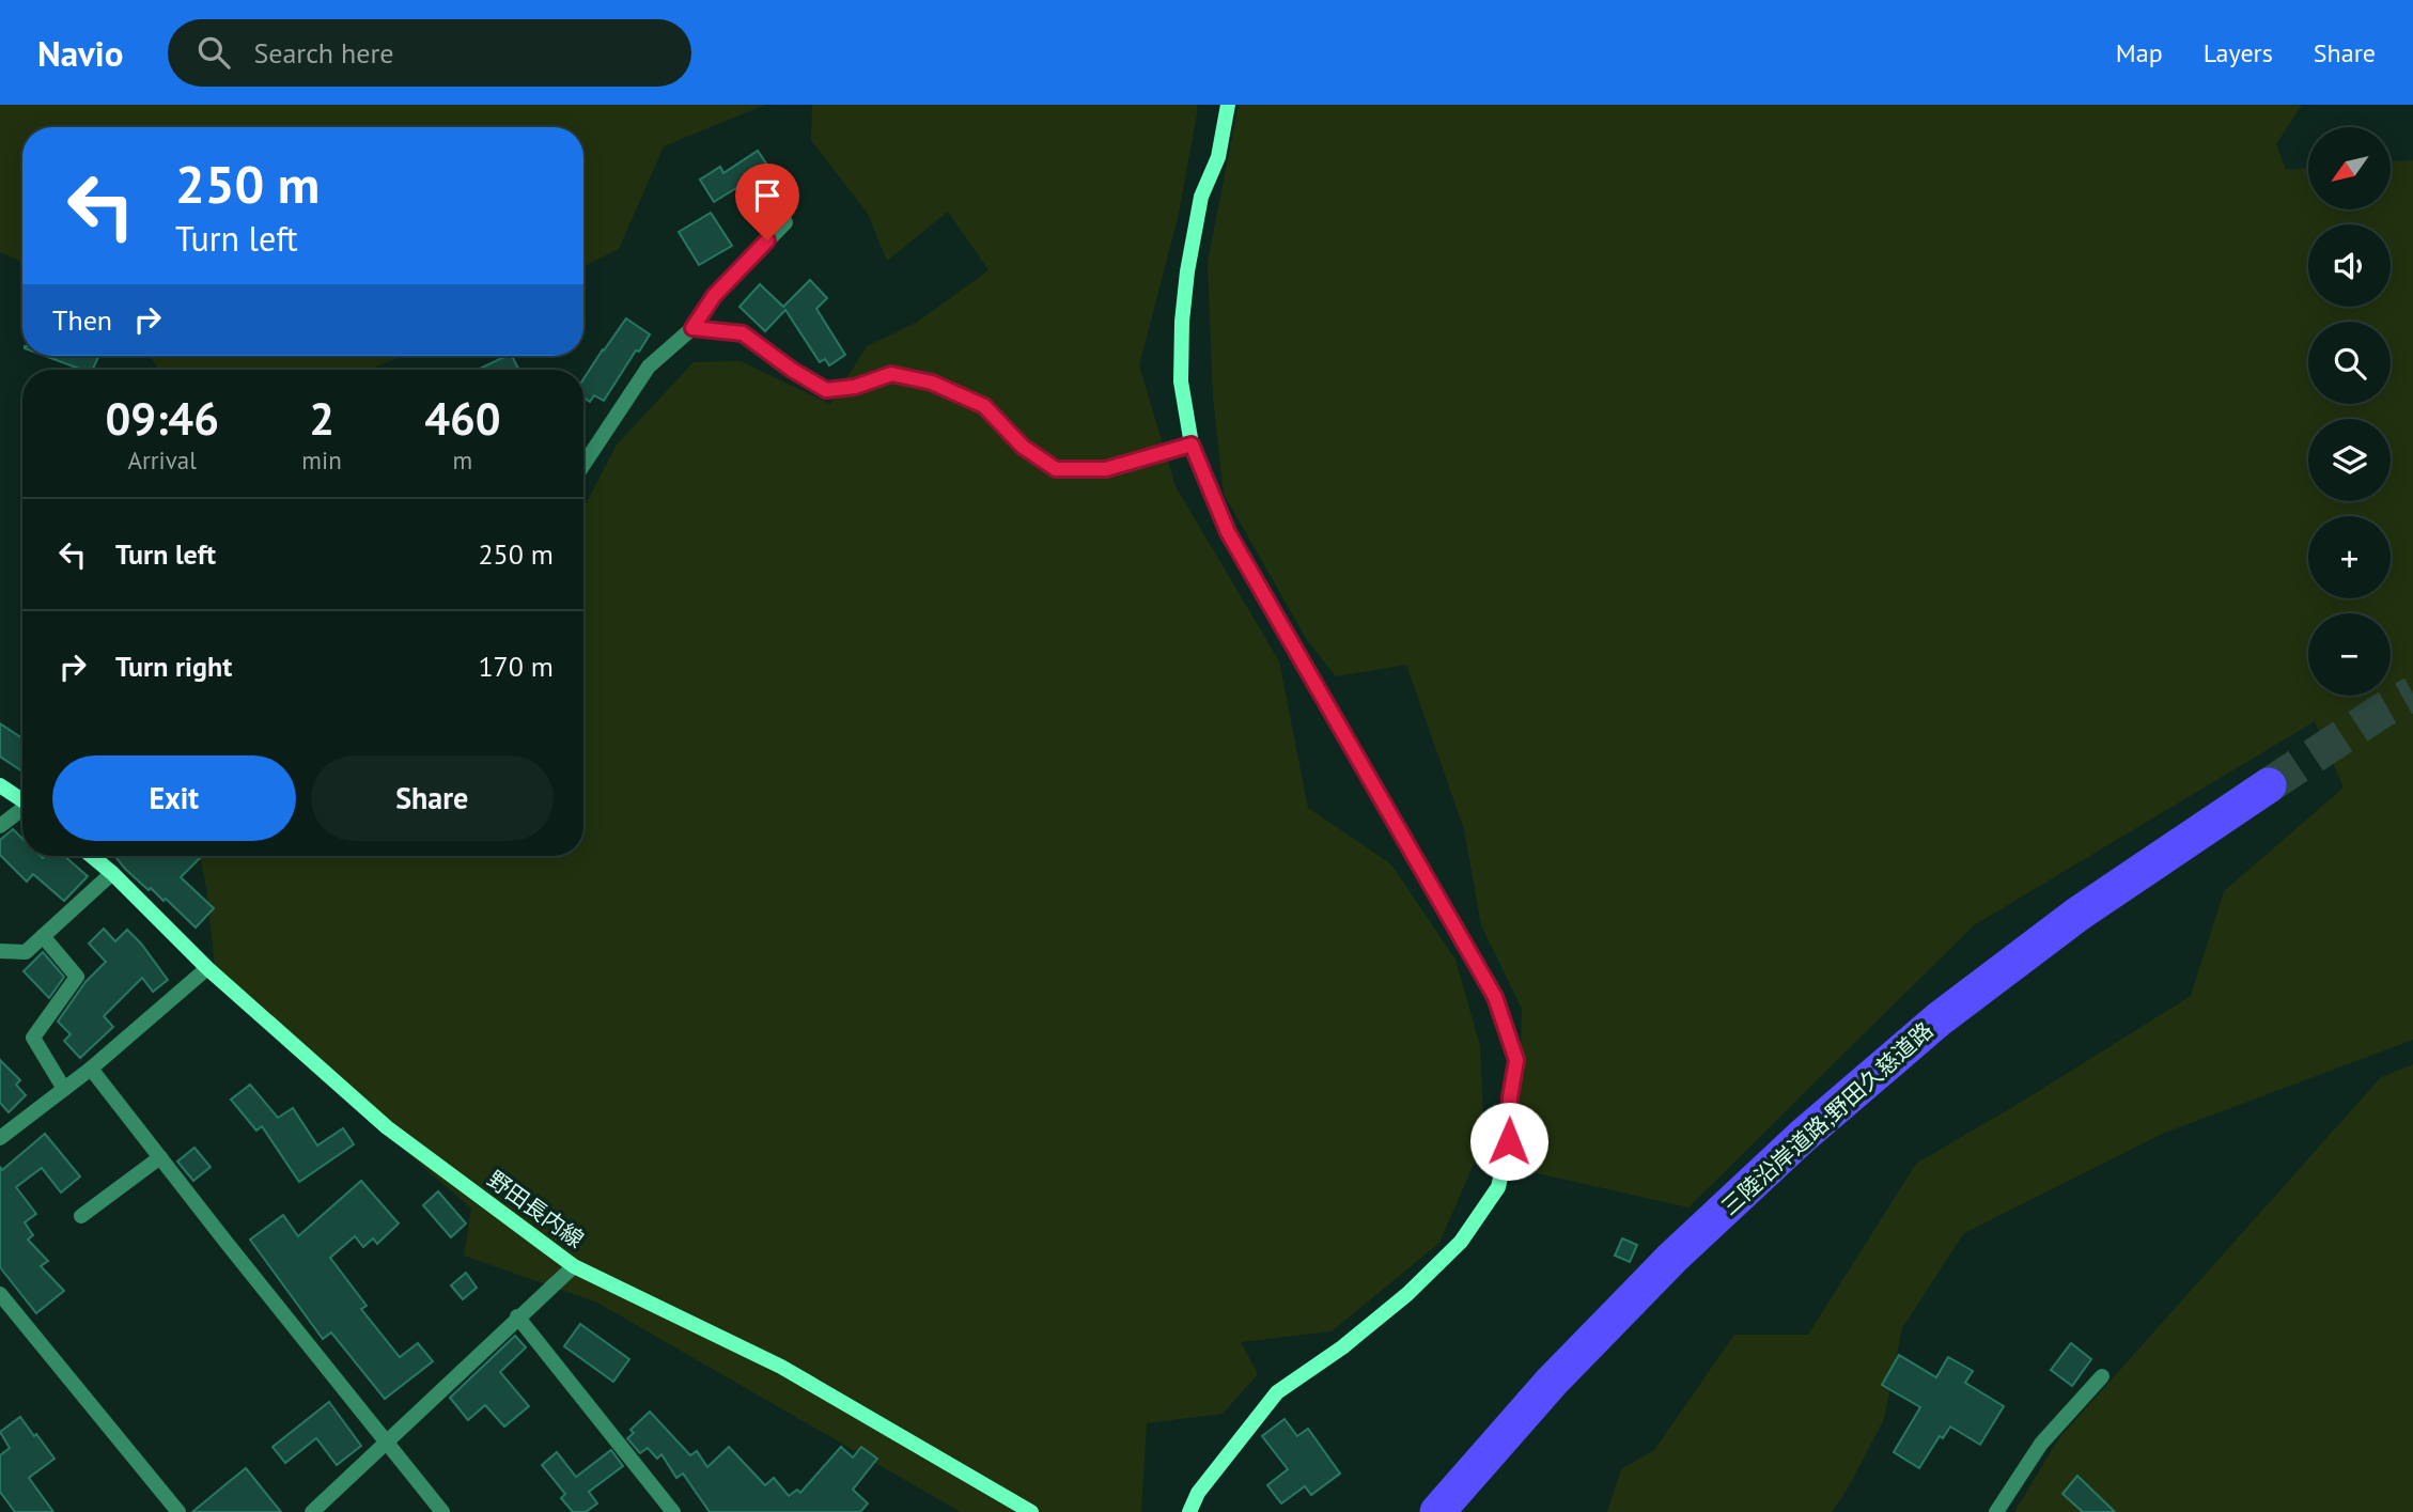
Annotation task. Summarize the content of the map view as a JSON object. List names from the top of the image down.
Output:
{
  "streets": {
    "highway": ["三陸沿岸道路;野田久慈道路"],
    "street": ["野田長内線"]
  },
  "north": "bottom left",
  "page": {
    "header": "Navio",
    "search": "Search here",
    "nav": ["Map", "Layers", "Share"],
    "map_buttons": ["+", "−"],
    "turn": ["250 m", "Turn left"],
    "then": "Then",
    "eta": [
      "09:46",
      "Arrival",
      "2",
      "min",
      "460",
      "m"
    ],
    "list": [
      {
        "name": "Turn left",
        "value": "250 m"
      },
      {
        "name": "Turn right",
        "value": "170 m"
      }
    ],
    "buttons": ["Exit", "Share"]
  }
}
